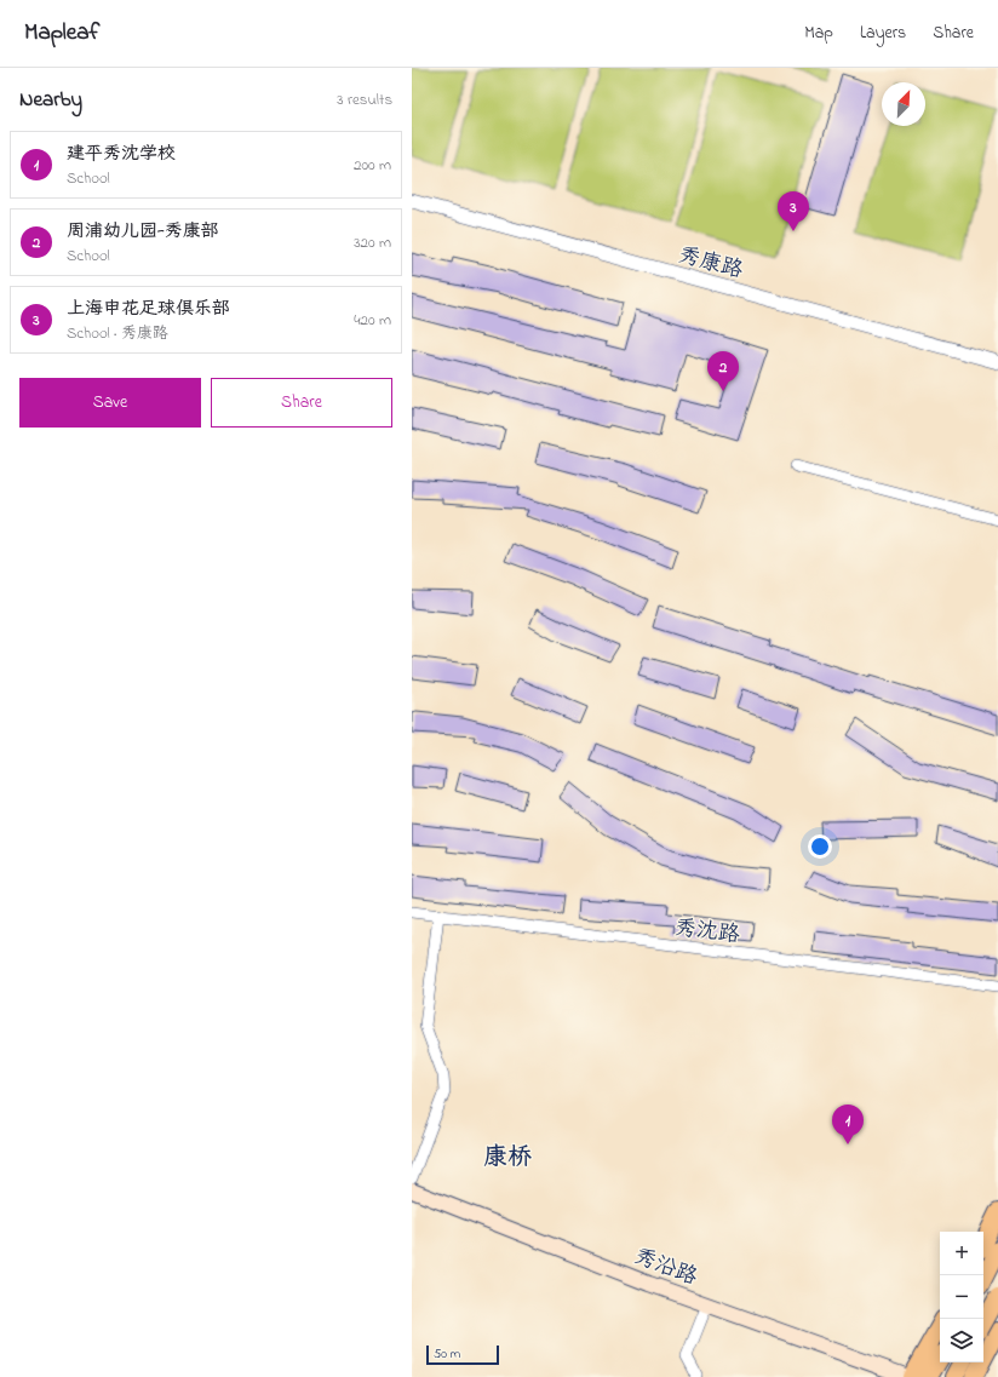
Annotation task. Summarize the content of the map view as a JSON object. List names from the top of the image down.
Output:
{
  "streets": {
    "main road": ["秀沿路"],
    "street": ["秀康路", "秀沈路"]
  },
  "districts": ["康桥"],
  "scale_bar": "50 m",
  "north": "top right",
  "page": {
    "header": "Mapleaf",
    "nav": ["Map", "Layers", "Share"],
    "heading": ["Nearby", "3 results"],
    "list": [
      {
        "mark": "1",
        "name": "建平秀沈学校",
        "note": "School",
        "value": "200 m"
      },
      {
        "mark": "2",
        "name": "周浦幼儿园-秀康部",
        "note": "School",
        "value": "320 m"
      },
      {
        "mark": "3",
        "name": "上海申花足球俱乐部",
        "note": "School · 秀康路",
        "value": "420 m"
      }
    ],
    "pins": ["3", "2", "1"],
    "buttons": ["Save", "Share"],
    "map_buttons": ["+", "−"],
    "scale": "50 m"
  }
}
